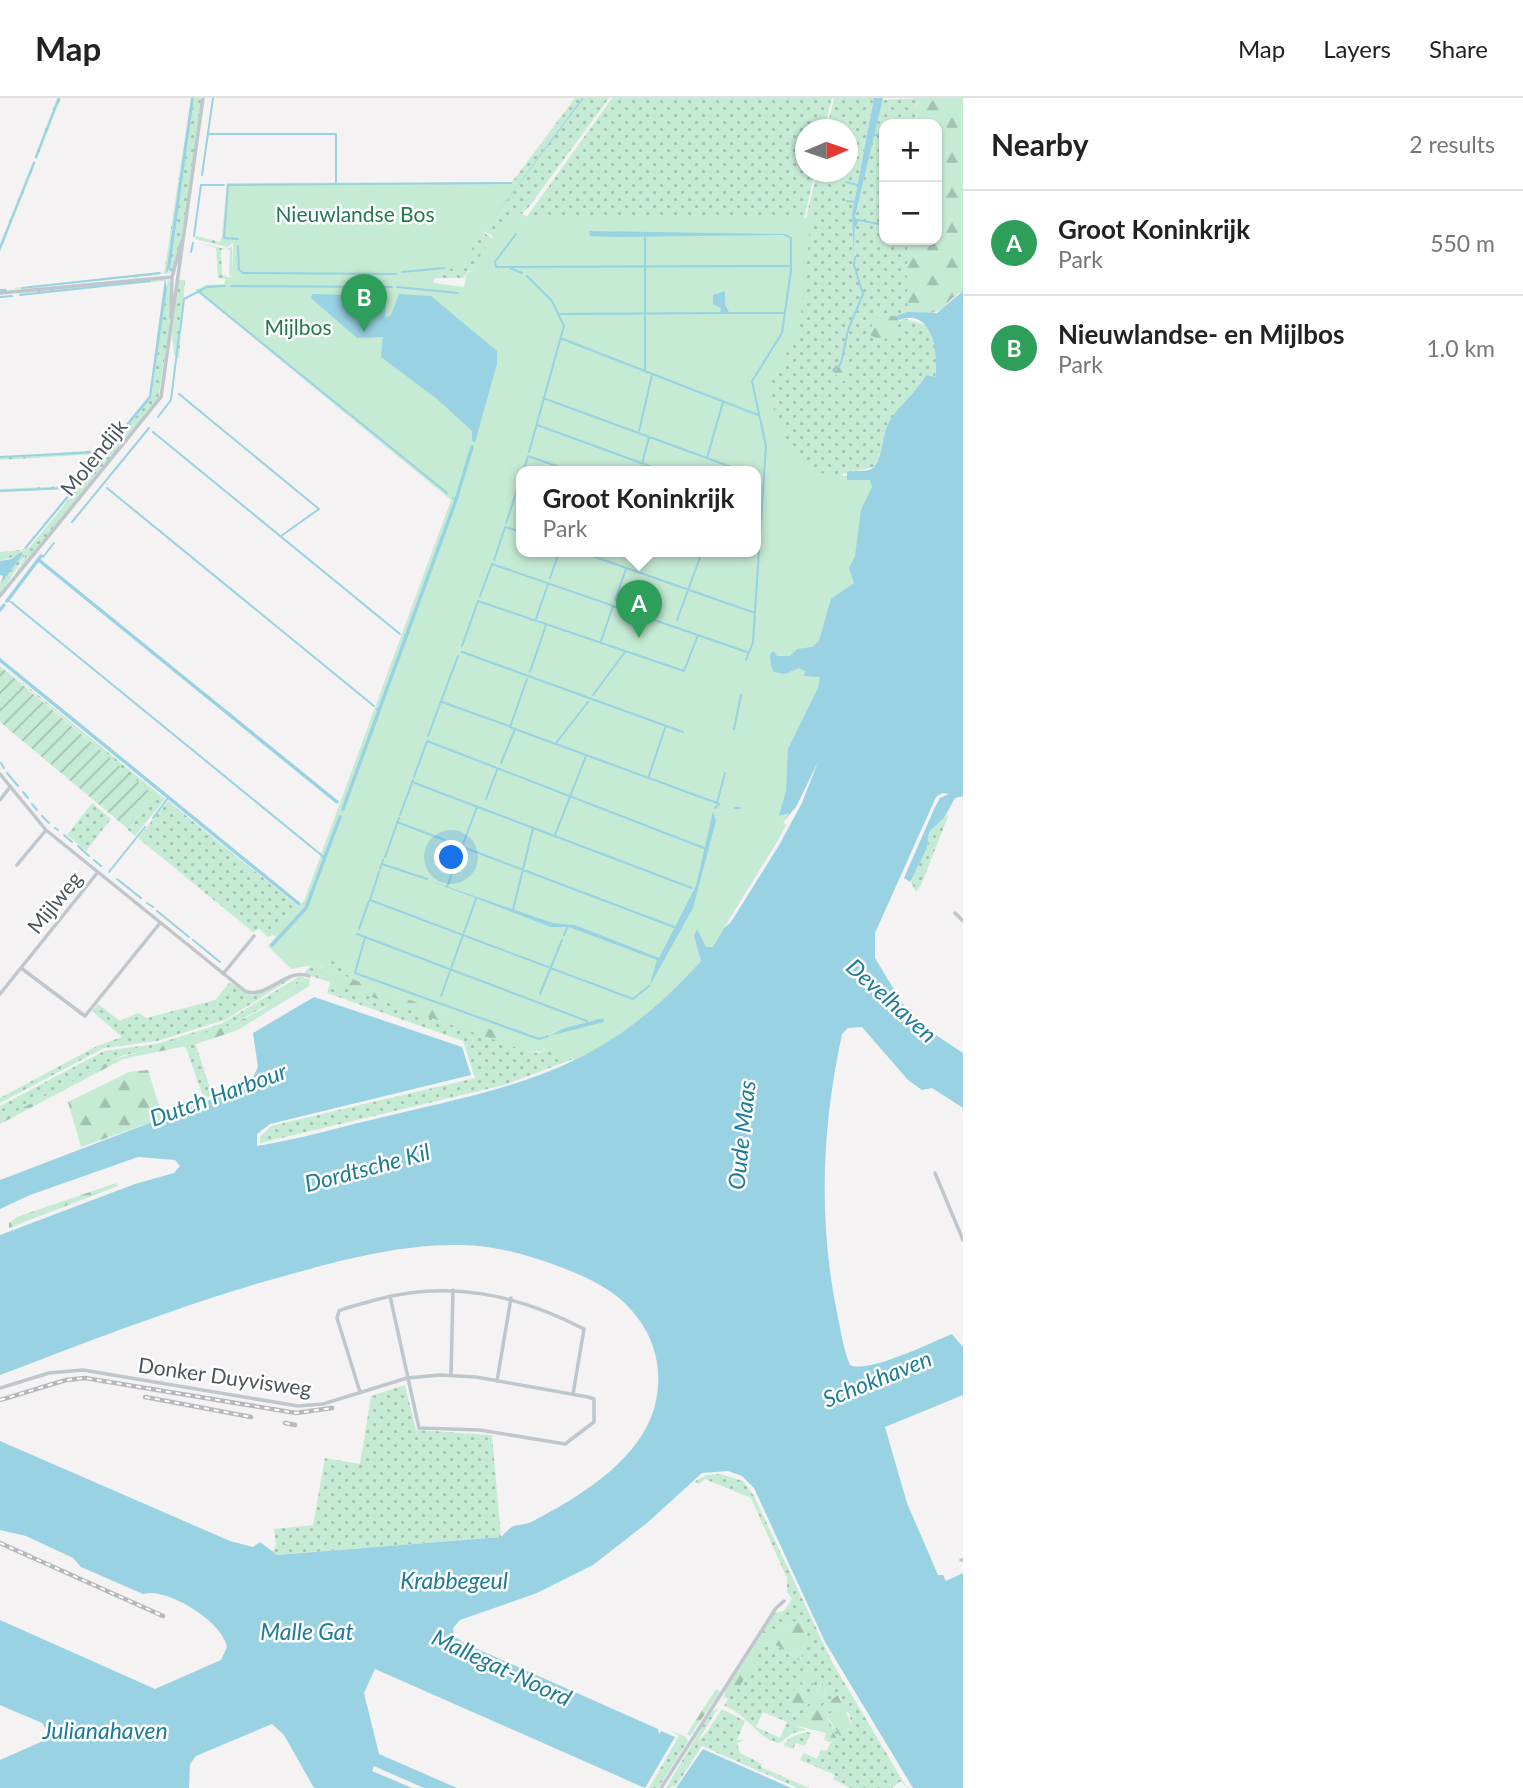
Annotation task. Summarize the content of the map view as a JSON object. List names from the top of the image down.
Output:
{
  "streets": {
    "street": ["Molendijk", "Mijlweg", "Donker Duyvisweg"]
  },
  "water": [
    "Develhaven",
    "Dutch Harbour",
    "Oude Maas",
    "Dordtsche Kil",
    "Schokhaven",
    "Krabbegeul",
    "Malle Gat",
    "Mallegat-Noord",
    "Julianahaven"
  ],
  "parks": ["Nieuwlandse Bos", "Mijlbos"],
  "north": "right",
  "page": {
    "header": "Map",
    "nav": ["Map", "Layers", "Share"],
    "heading": ["Nearby", "2 results"],
    "map_buttons": ["+", "−"],
    "list": [
      {
        "mark": "A",
        "name": "Groot Koninkrijk",
        "note": "Park",
        "value": "550 m"
      },
      {
        "mark": "B",
        "name": "Nieuwlandse- en Mijlbos",
        "note": "Park",
        "value": "1.0 km"
      }
    ],
    "pins": ["B", "A"],
    "popup": ["Groot Koninkrijk", "Park"]
  }
}
